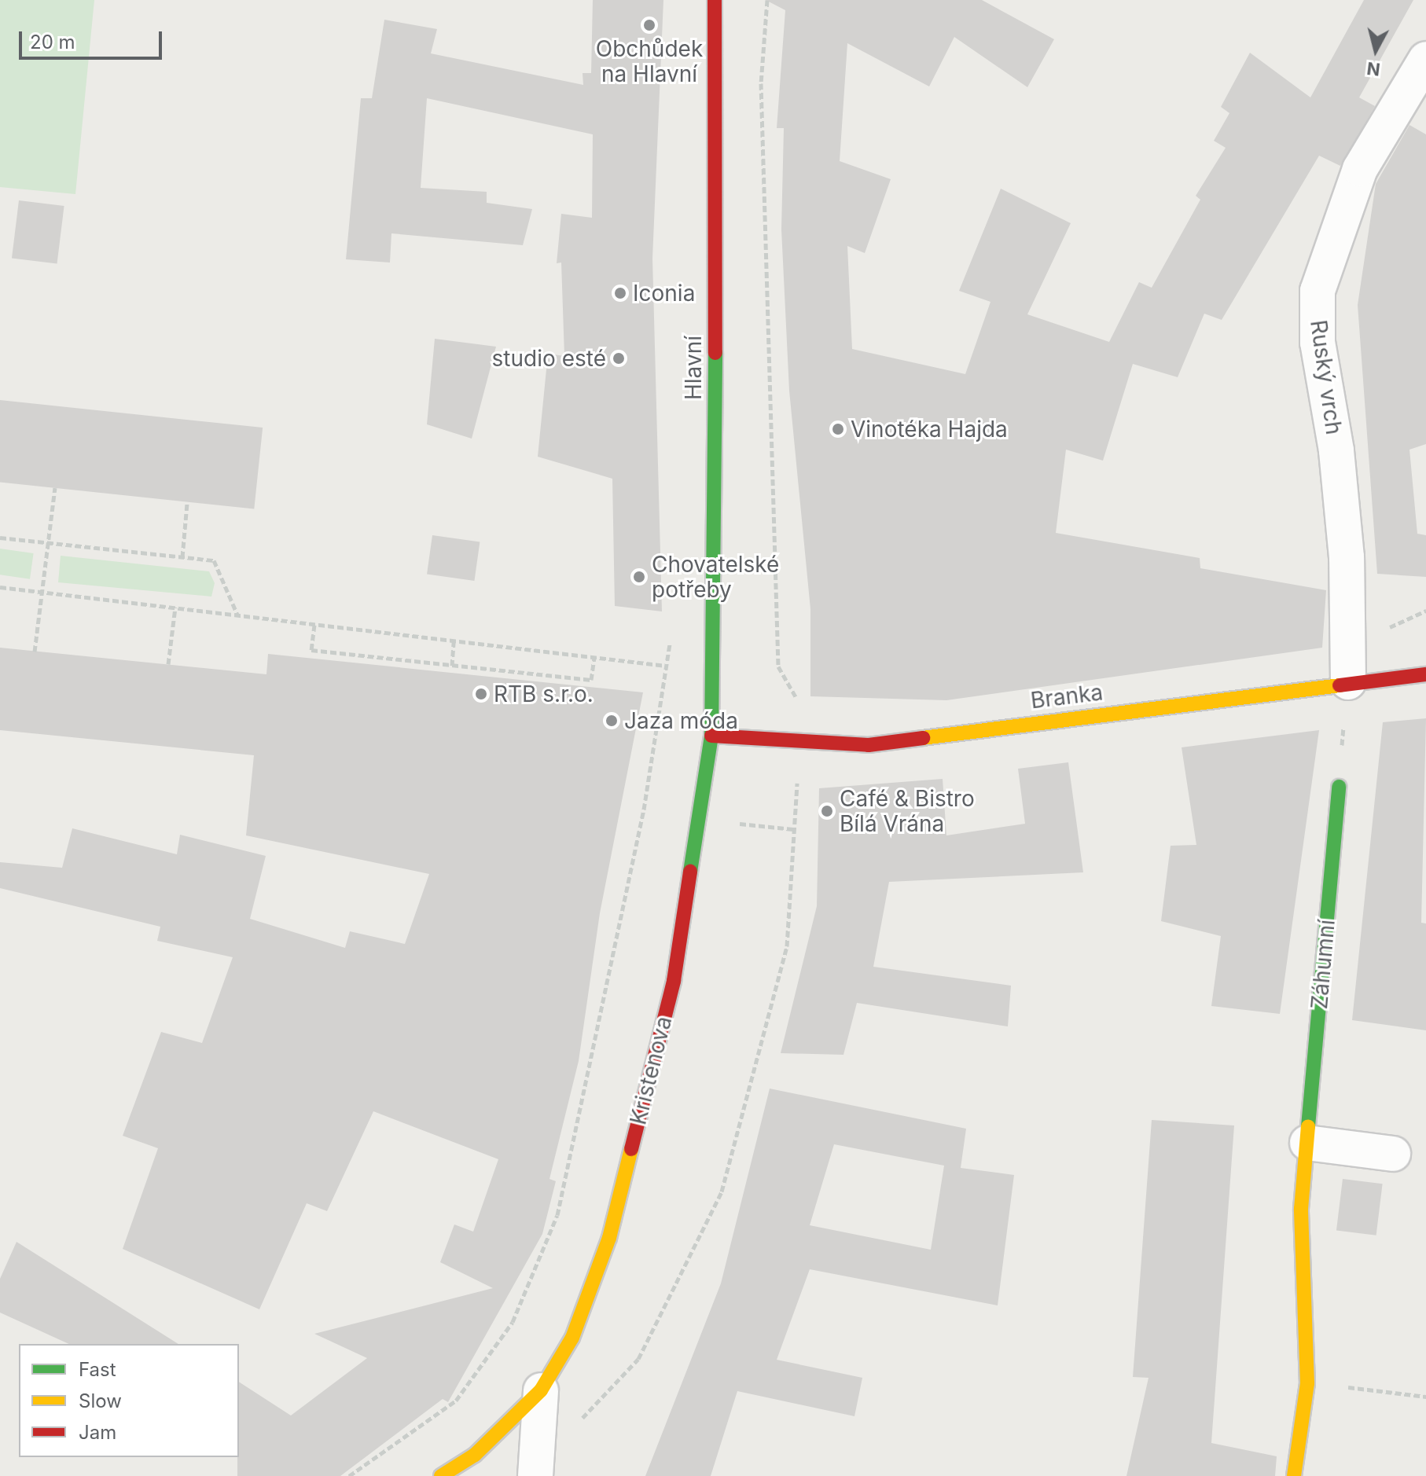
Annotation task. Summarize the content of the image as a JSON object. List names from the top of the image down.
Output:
{
  "streets": {
    "street": [
      "Hlavní",
      "Ruský vrch",
      "Branka",
      "Záhumní",
      "Kristenova"
    ]
  },
  "crossings": [
    ["Hlavní", "Branka"],
    ["Hlavní", "Kristenova"],
    ["Ruský vrch", "Branka"],
    ["Branka", "Kristenova"]
  ],
  "places": [
    "Obchůdek na Hlavní",
    "Iconia",
    "studio esté",
    "Vinotéka Hajda",
    "Chovatelské potřeby",
    "RTB s.r.o.",
    "Jaza móda",
    "Café & Bistro Bílá Vrána"
  ],
  "legend": ["Fast", "Slow", "Jam"],
  "scale_bar": "20 m",
  "north": "bottom"
}
